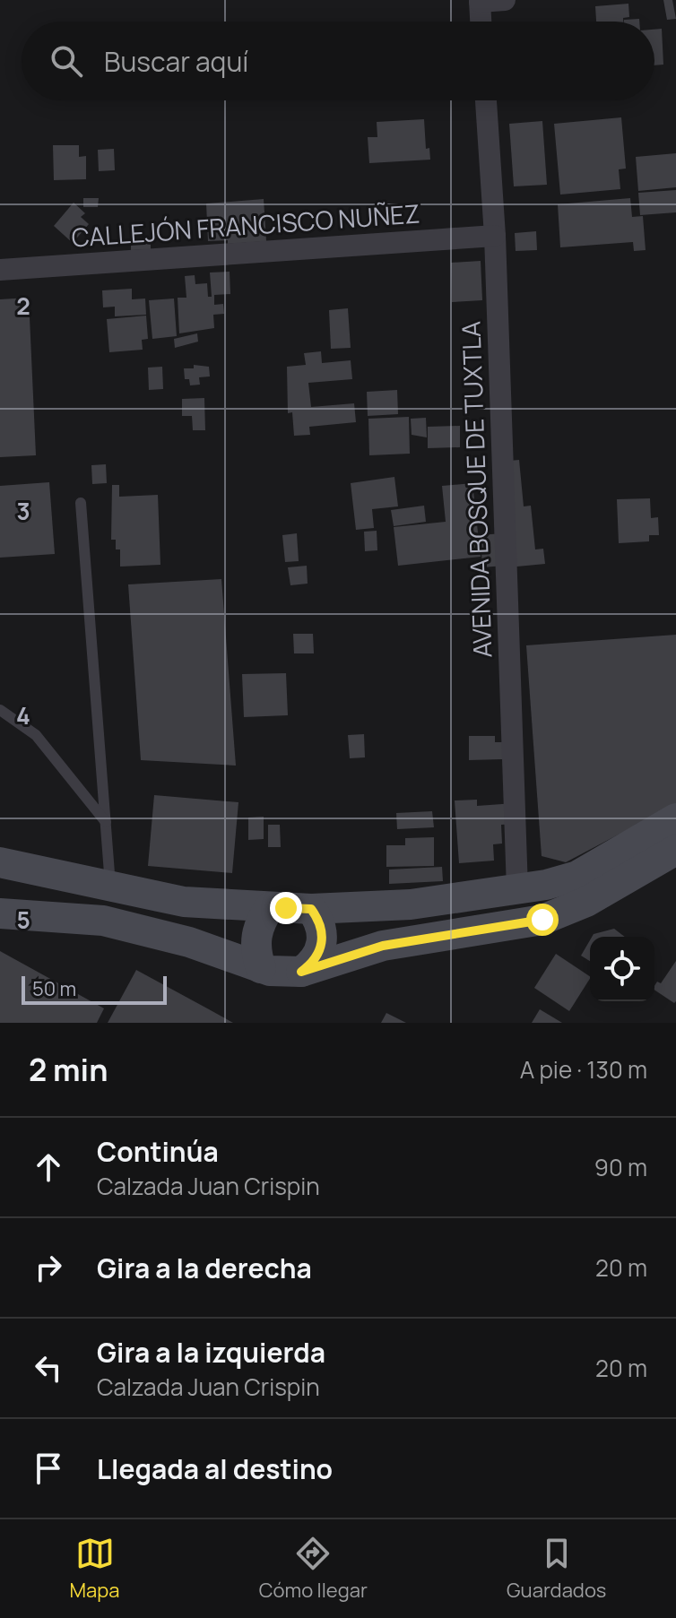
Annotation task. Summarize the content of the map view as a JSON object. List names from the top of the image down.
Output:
{
  "streets": {
    "street": ["CALLEJÓN FRANCISCO NUÑEZ", "AVENIDA BOSQUE DE TUXTLA"]
  },
  "crossings": [
    ["CALLEJÓN FRANCISCO NUÑEZ", "AVENIDA BOSQUE DE TUXTLA"]
  ],
  "scale_bar": "50 m",
  "page": {
    "search": "Buscar aquí",
    "scale": "50 m",
    "heading": ["2 min", "A pie · 130 m"],
    "list": [
      ["Continúa", "Calzada Juan Crispin", "90 m"],
      ["Gira a la derecha", "20 m"],
      ["Gira a la izquierda", "Calzada Juan Crispin", "20 m"],
      "Llegada al destino"
    ],
    "nav": ["Mapa", "Cómo llegar", "Guardados"]
  },
  "grid": {
    "rows": [
      "2",
      "3",
      "4",
      "5"
    ]
  }
}
